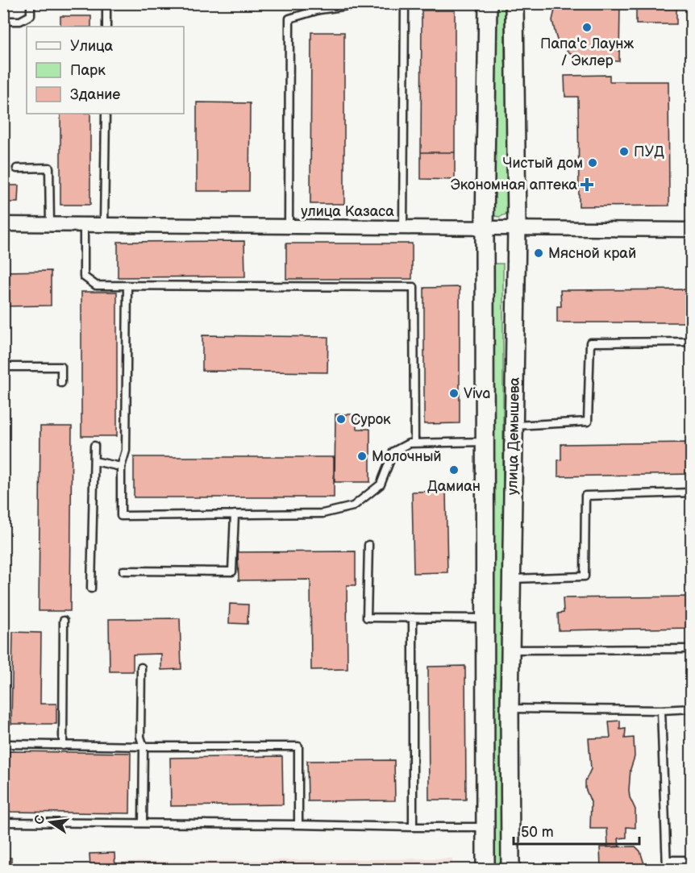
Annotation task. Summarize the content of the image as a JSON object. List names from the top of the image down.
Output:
{
  "streets": {
    "street": ["улица Казаса", "улица Демышева"]
  },
  "crossings": [
    ["улица Казаса", "улица Демышева"]
  ],
  "places": {
    "other": [
      "Папа'с Лаунж / Эклер",
      "ПУД",
      "Чистый дом",
      "Мясной край",
      "Viva",
      "Сурок",
      "Молочный",
      "Дамиан"
    ],
    "health": ["Экономная аптека"]
  },
  "legend": ["Улица", "Парк", "Здание"],
  "scale_bar": "50 m",
  "north": "left"
}
